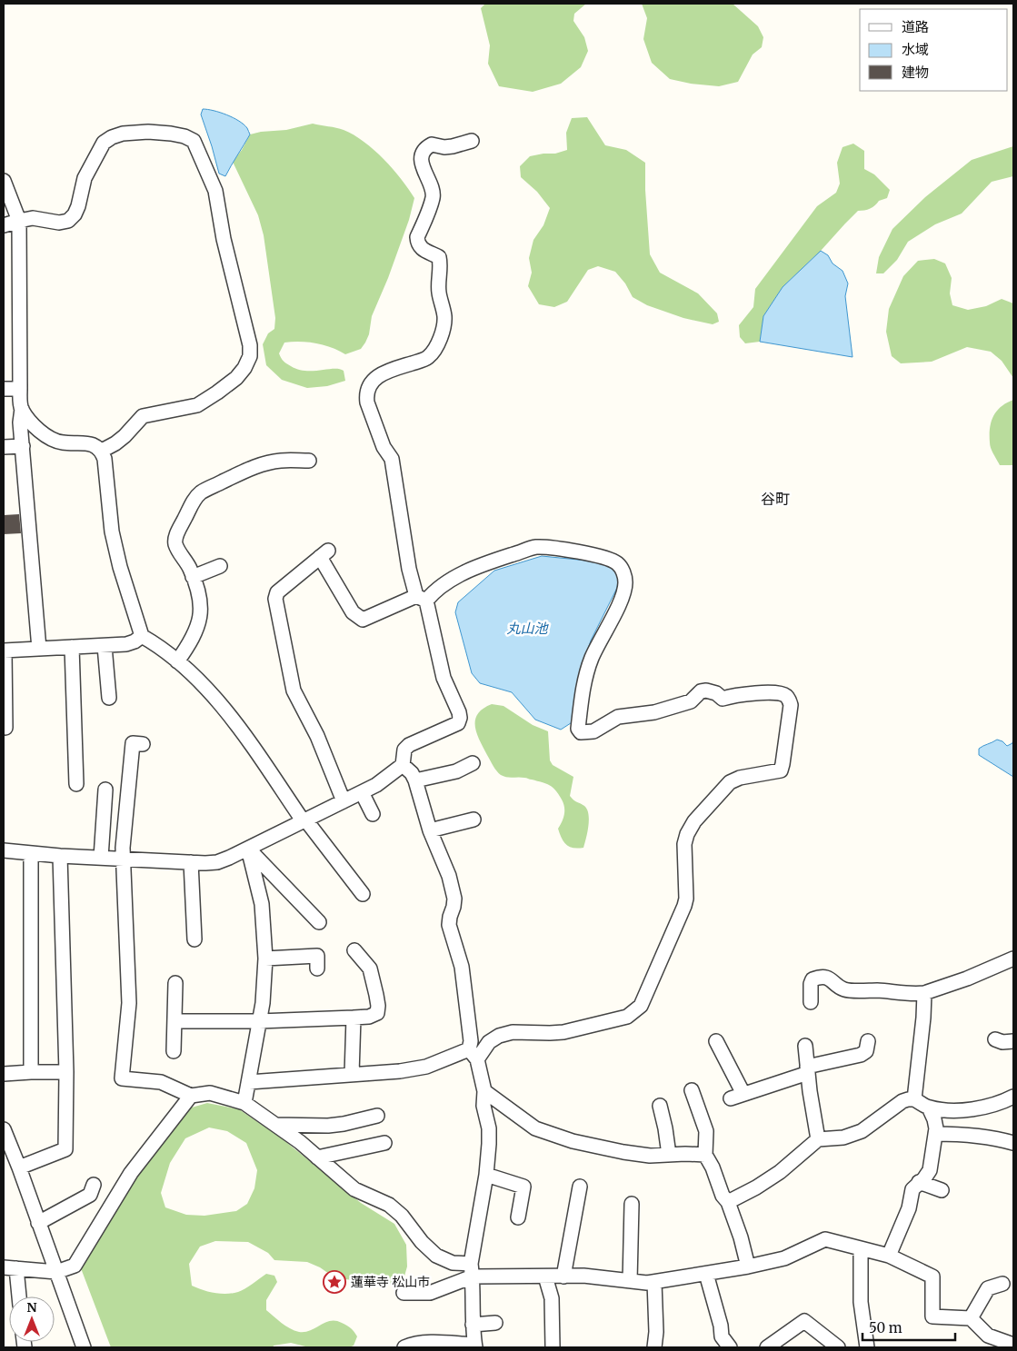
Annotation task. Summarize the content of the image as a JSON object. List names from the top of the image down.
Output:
{
  "districts": ["谷町"],
  "water": ["丸山池"],
  "places": {
    "place": ["蓮華寺 松山市"]
  },
  "legend": ["道路", "水域", "建物"],
  "scale_bar": "50 m",
  "north": "top"
}
